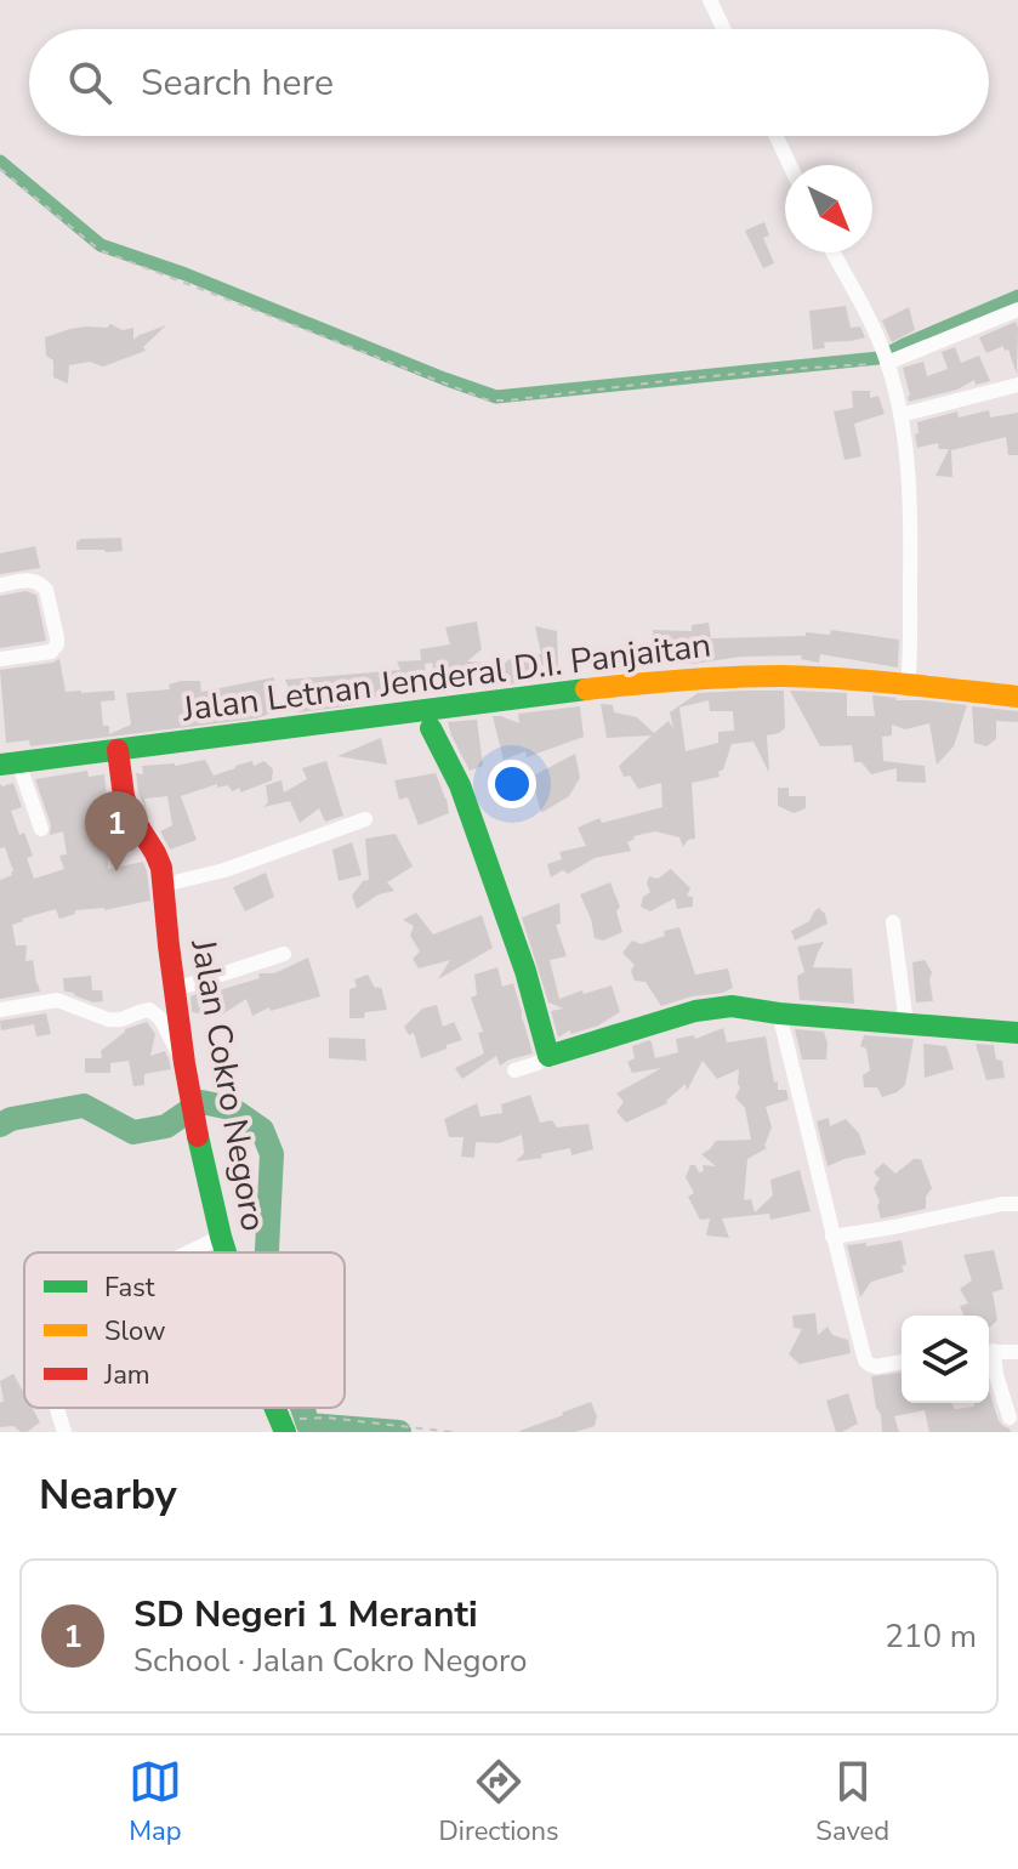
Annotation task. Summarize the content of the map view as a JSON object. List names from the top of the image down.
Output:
{
  "streets": {
    "street": ["Jalan Letnan Jenderal D.I. Panjaitan", "Jalan Cokro Negoro"]
  },
  "crossings": [
    ["Jalan Letnan Jenderal D.I. Panjaitan", "Jalan Cokro Negoro"]
  ],
  "legend": ["Fast", "Slow", "Jam"],
  "north": "bottom right",
  "page": {
    "search": "Search here",
    "pins": "1",
    "heading": "Nearby",
    "list": [
      {
        "mark": "1",
        "name": "SD Negeri 1 Meranti",
        "note": "School · Jalan Cokro Negoro",
        "value": "210 m"
      }
    ],
    "nav": ["Map", "Directions", "Saved"]
  }
}
